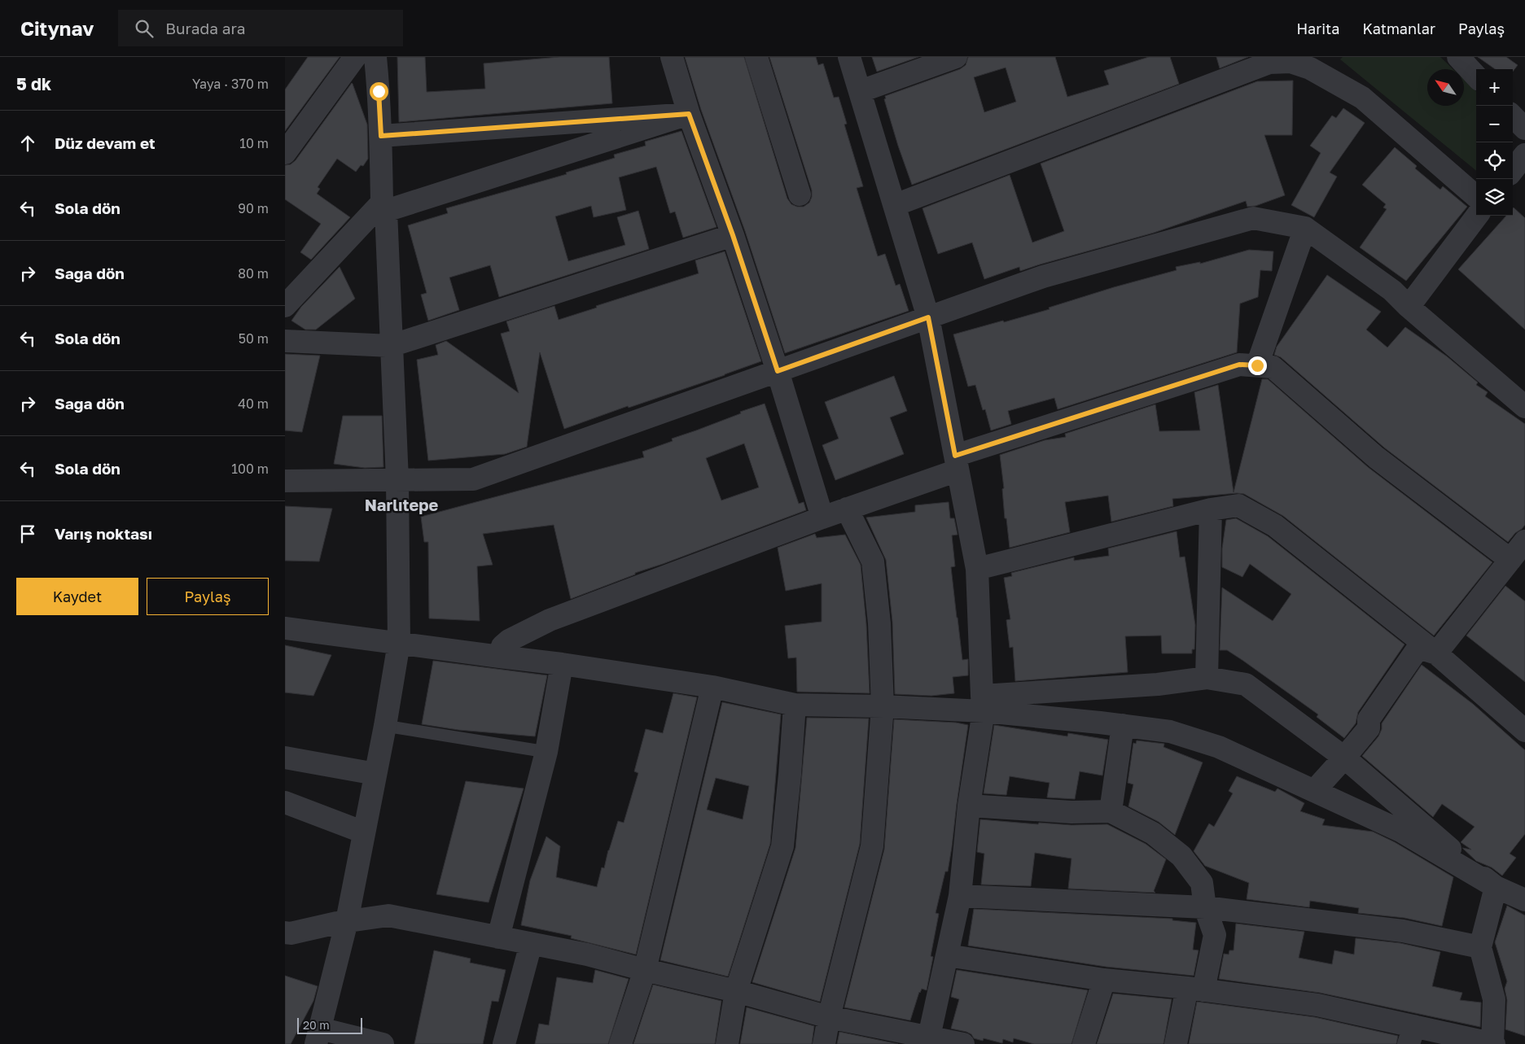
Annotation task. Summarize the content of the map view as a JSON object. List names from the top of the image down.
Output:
{
  "districts": ["Narlıtepe"],
  "scale_bar": "20 m",
  "north": "top left",
  "page": {
    "header": "Citynav",
    "search": "Burada ara",
    "nav": ["Harita", "Katmanlar", "Paylaş"],
    "heading": ["5 dk", "Yaya · 370 m"],
    "map_buttons": ["+", "−"],
    "list": [
      ["Düz devam et", "10 m"],
      ["Sola dön", "90 m"],
      ["Sağa dön", "80 m"],
      ["Sola dön", "50 m"],
      ["Sağa dön", "40 m"],
      ["Sola dön", "100 m"],
      "Varış noktası"
    ],
    "buttons": ["Kaydet", "Paylaş"],
    "scale": "20 m"
  }
}
